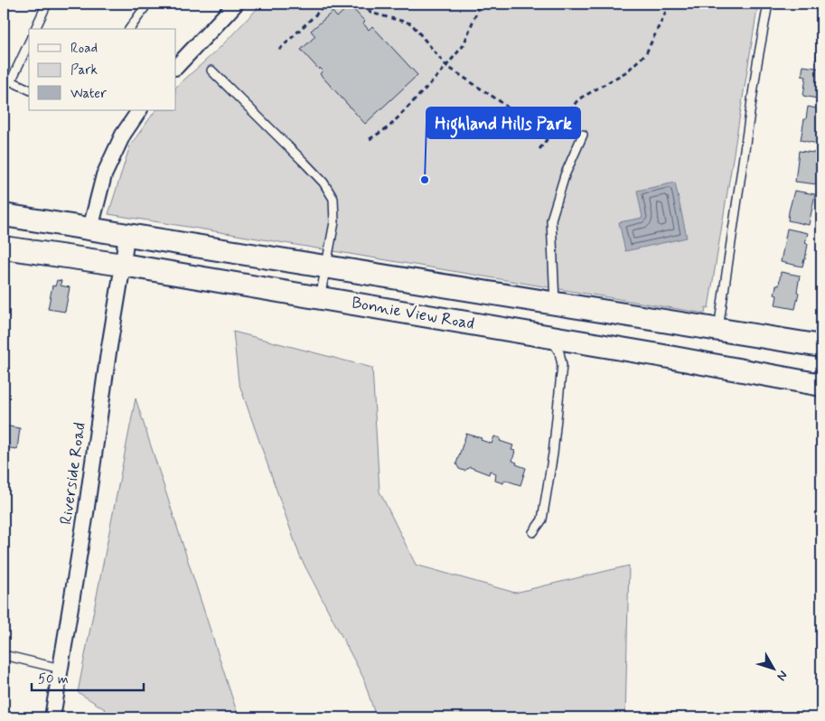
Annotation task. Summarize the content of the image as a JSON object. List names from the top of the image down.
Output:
{
  "streets": {
    "main road": ["Bonnie View Road"],
    "street": ["Riverside Road"]
  },
  "crossings": [
    ["Bonnie View Road", "Riverside Road"]
  ],
  "places": ["Highland Hills Park"],
  "legend": ["Road", "Park", "Water"],
  "scale_bar": "50 m",
  "north": "bottom right"
}
